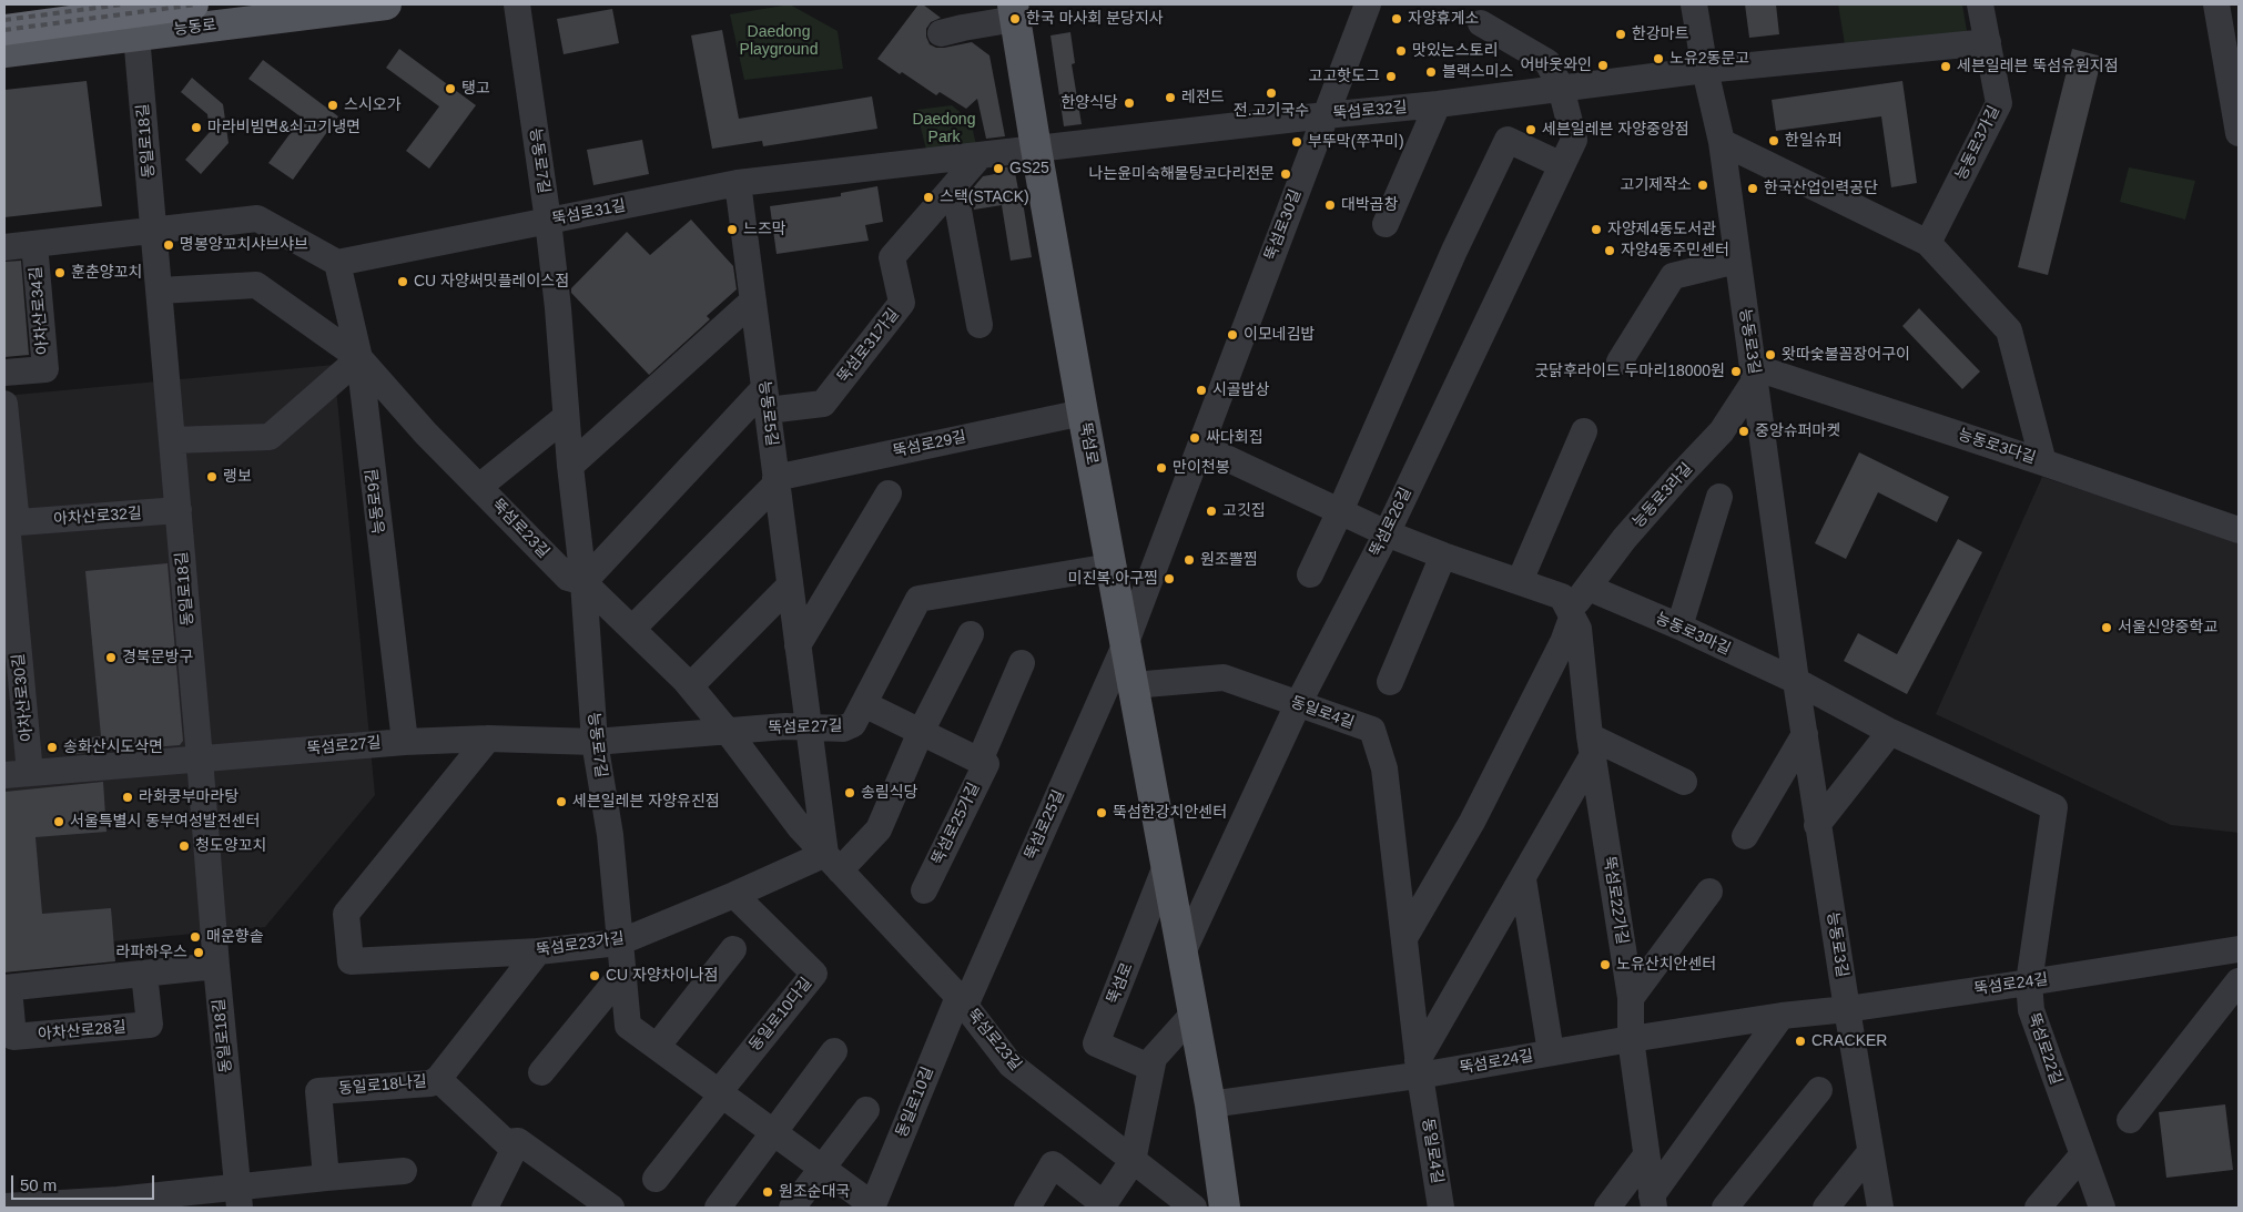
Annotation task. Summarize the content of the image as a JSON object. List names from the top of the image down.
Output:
{
  "streets": {
    "main road": ["능동로", "뚝섬로"],
    "street": [
      "뚝섬로32길",
      "동일로18길",
      "능동로3가길",
      "능동로7길",
      "뚝섬로31길",
      "뚝섬로30길",
      "아차산로34길",
      "능동로3길",
      "뚝섬로31가길",
      "능동로5길",
      "뚝섬로29길",
      "능동로3다길",
      "능동로3라길",
      "능동로9길",
      "아차산로32길",
      "뚝섬로26길",
      "뚝섬로23길",
      "능동로3마길",
      "아차산로30길",
      "동일로4길",
      "뚝섬로27길",
      "뚝섬로25가길",
      "뚝섬로25길",
      "뚝섬로22가길",
      "뚝섬로23가길",
      "뚝섬로24길",
      "동일로10다길",
      "아차산로28길",
      "뚝섬로22길",
      "동일로18나길",
      "동일로10길"
    ]
  },
  "crossings": [
    ["능동로", "동일로18길"],
    ["뚝섬로32길", "능동로3가길"],
    ["뚝섬로32길", "뚝섬로31길"],
    ["뚝섬로32길", "뚝섬로30길"],
    ["뚝섬로32길", "능동로3길"],
    ["뚝섬로32길", "뚝섬로"],
    ["뚝섬로32길", "뚝섬로26길"],
    ["동일로18길", "아차산로34길"],
    ["동일로18길", "아차산로32길"],
    ["동일로18길", "뚝섬로23길"],
    ["동일로18길", "뚝섬로27길"],
    ["동일로18길", "아차산로28길"],
    ["능동로7길", "뚝섬로31길"],
    ["능동로7길", "뚝섬로23길"],
    ["능동로7길", "뚝섬로27길"],
    ["능동로7길", "뚝섬로23가길"],
    ["뚝섬로31길", "뚝섬로31가길"],
    ["뚝섬로31길", "능동로5길"],
    ["뚝섬로31길", "뚝섬로"],
    ["뚝섬로31길", "능동로9길"],
    ["뚝섬로30길", "뚝섬로"],
    ["뚝섬로30길", "뚝섬로25길"],
    ["능동로3길", "능동로3다길"],
    ["능동로3길", "능동로3라길"],
    ["능동로3길", "능동로3마길"],
    ["능동로3길", "뚝섬로24길"],
    ["뚝섬로31가길", "능동로5길"],
    ["능동로5길", "뚝섬로29길"],
    ["능동로5길", "뚝섬로23길"],
    ["능동로5길", "뚝섬로27길"],
    ["능동로5길", "뚝섬로23가길"],
    ["뚝섬로", "뚝섬로29길"],
    ["뚝섬로", "뚝섬로26길"],
    ["뚝섬로", "동일로4길"],
    ["뚝섬로", "뚝섬로27길"],
    ["뚝섬로", "뚝섬로25길"],
    ["뚝섬로", "뚝섬로24길"],
    ["능동로3다길", "능동로3라길"],
    ["능동로3라길", "능동로3마길"],
    ["능동로3라길", "뚝섬로22가길"],
    ["능동로9길", "뚝섬로23길"],
    ["능동로9길", "뚝섬로27길"],
    ["아차산로32길", "아차산로30길"],
    ["뚝섬로26길", "동일로4길"],
    ["뚝섬로23길", "뚝섬로27길"],
    ["뚝섬로23길", "뚝섬로25길"],
    ["뚝섬로23길", "뚝섬로23가길"],
    ["뚝섬로23길", "동일로10길"],
    ["동일로4길", "뚝섬로24길"],
    ["뚝섬로27길", "뚝섬로25가길"],
    ["뚝섬로27길", "뚝섬로23가길"],
    ["뚝섬로25길", "동일로10길"],
    ["뚝섬로22가길", "뚝섬로24길"],
    ["뚝섬로23가길", "동일로10다길"],
    ["뚝섬로23가길", "동일로18나길"],
    ["뚝섬로24길", "뚝섬로22길"]
  ],
  "parks": ["Daedong Playground", "Daedong Park"],
  "places": [
    "한국 마사회 분당지사",
    "자양휴게소",
    "한강마트",
    "맛있는스토리",
    "노유2동문고",
    "어바웃와인",
    "세븐일레븐 뚝섬유원지점",
    "블랙스미스",
    "고고핫도그",
    "탱고",
    "전.고기국수",
    "레전드",
    "한양식당",
    "스시오가",
    "마라비빔면&쇠고기냉면",
    "세븐일레븐 자양중앙점",
    "한일슈퍼",
    "부뚜막(쭈꾸미)",
    "GS25",
    "나는윤미숙해물탕코다리전문",
    "고기제작소",
    "한국산업인력공단",
    "스택(STACK)",
    "대박곱창",
    "느즈막",
    "자양제4동도서관",
    "명봉양꼬치샤브샤브",
    "자양4동주민센터",
    "훈춘양꼬치",
    "CU 자양써밋플레이스점",
    "이모네김밥",
    "왓따숯불꼼장어구이",
    "굿닭후라이드 두마리18000원",
    "시골밥상",
    "중앙슈퍼마켓",
    "싸다회집",
    "만이천봉",
    "랭보",
    "고깃집",
    "원조뽈찜",
    "미진복.아구찜",
    "서울신양중학교",
    "경북문방구",
    "송화산시도삭면",
    "송림식당",
    "라화쿵부마라탕",
    "세븐일레븐 자양유진점",
    "뚝섬한강치안센터",
    "서울특별시 동부여성발전센터",
    "청도양꼬치",
    "매운향솥",
    "라파하우스",
    "노유산치안센터",
    "CU 자양차이나점",
    "CRACKER",
    "원조순대국"
  ],
  "scale_bar": "50 m"
}
